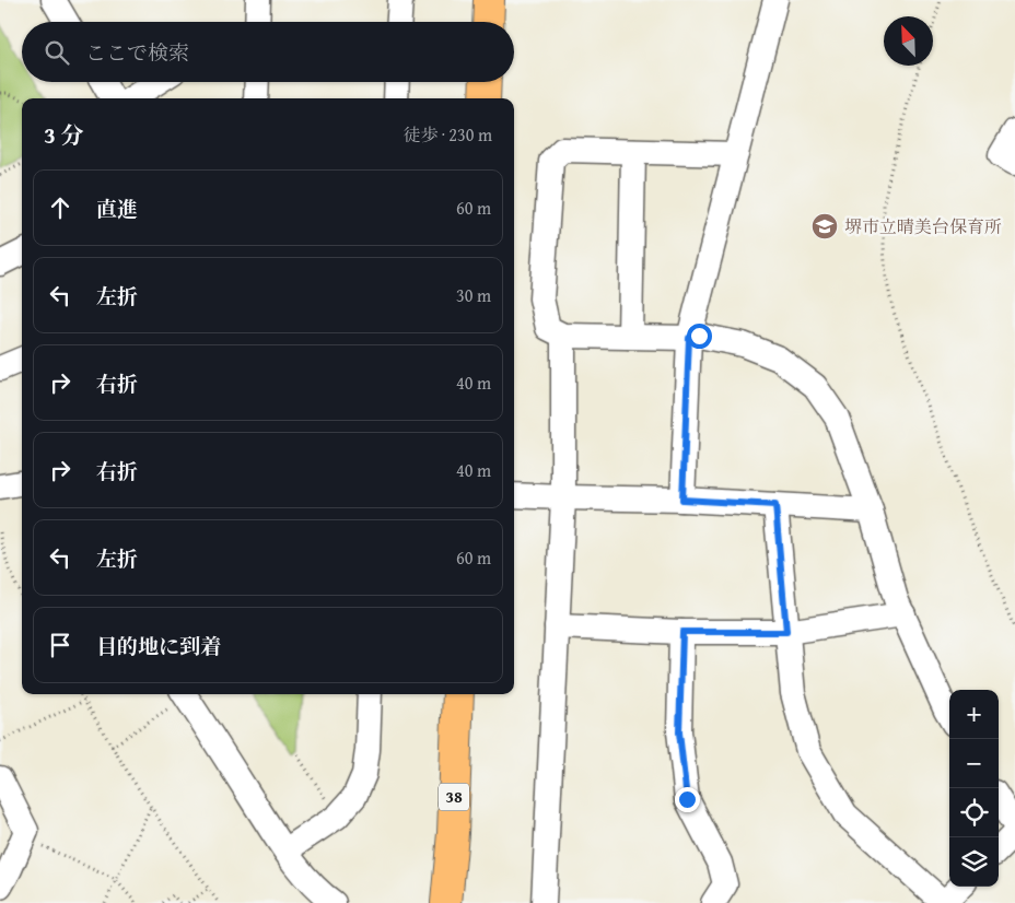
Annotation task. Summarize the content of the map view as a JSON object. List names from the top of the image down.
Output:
{
  "streets": {
    "main road": ["38"]
  },
  "places": {
    "school or university": ["堺市立晴美台保育所"]
  },
  "north": "top left",
  "page": {
    "search": "ここで検索",
    "heading": ["3 分", "徒歩 · 230 m"],
    "list": [
      ["直進", "60 m"],
      ["左折", "30 m"],
      ["右折", "40 m"],
      ["右折", "40 m"],
      ["左折", "60 m"],
      "目的地に到着"
    ],
    "map_buttons": ["+", "−"]
  }
}
